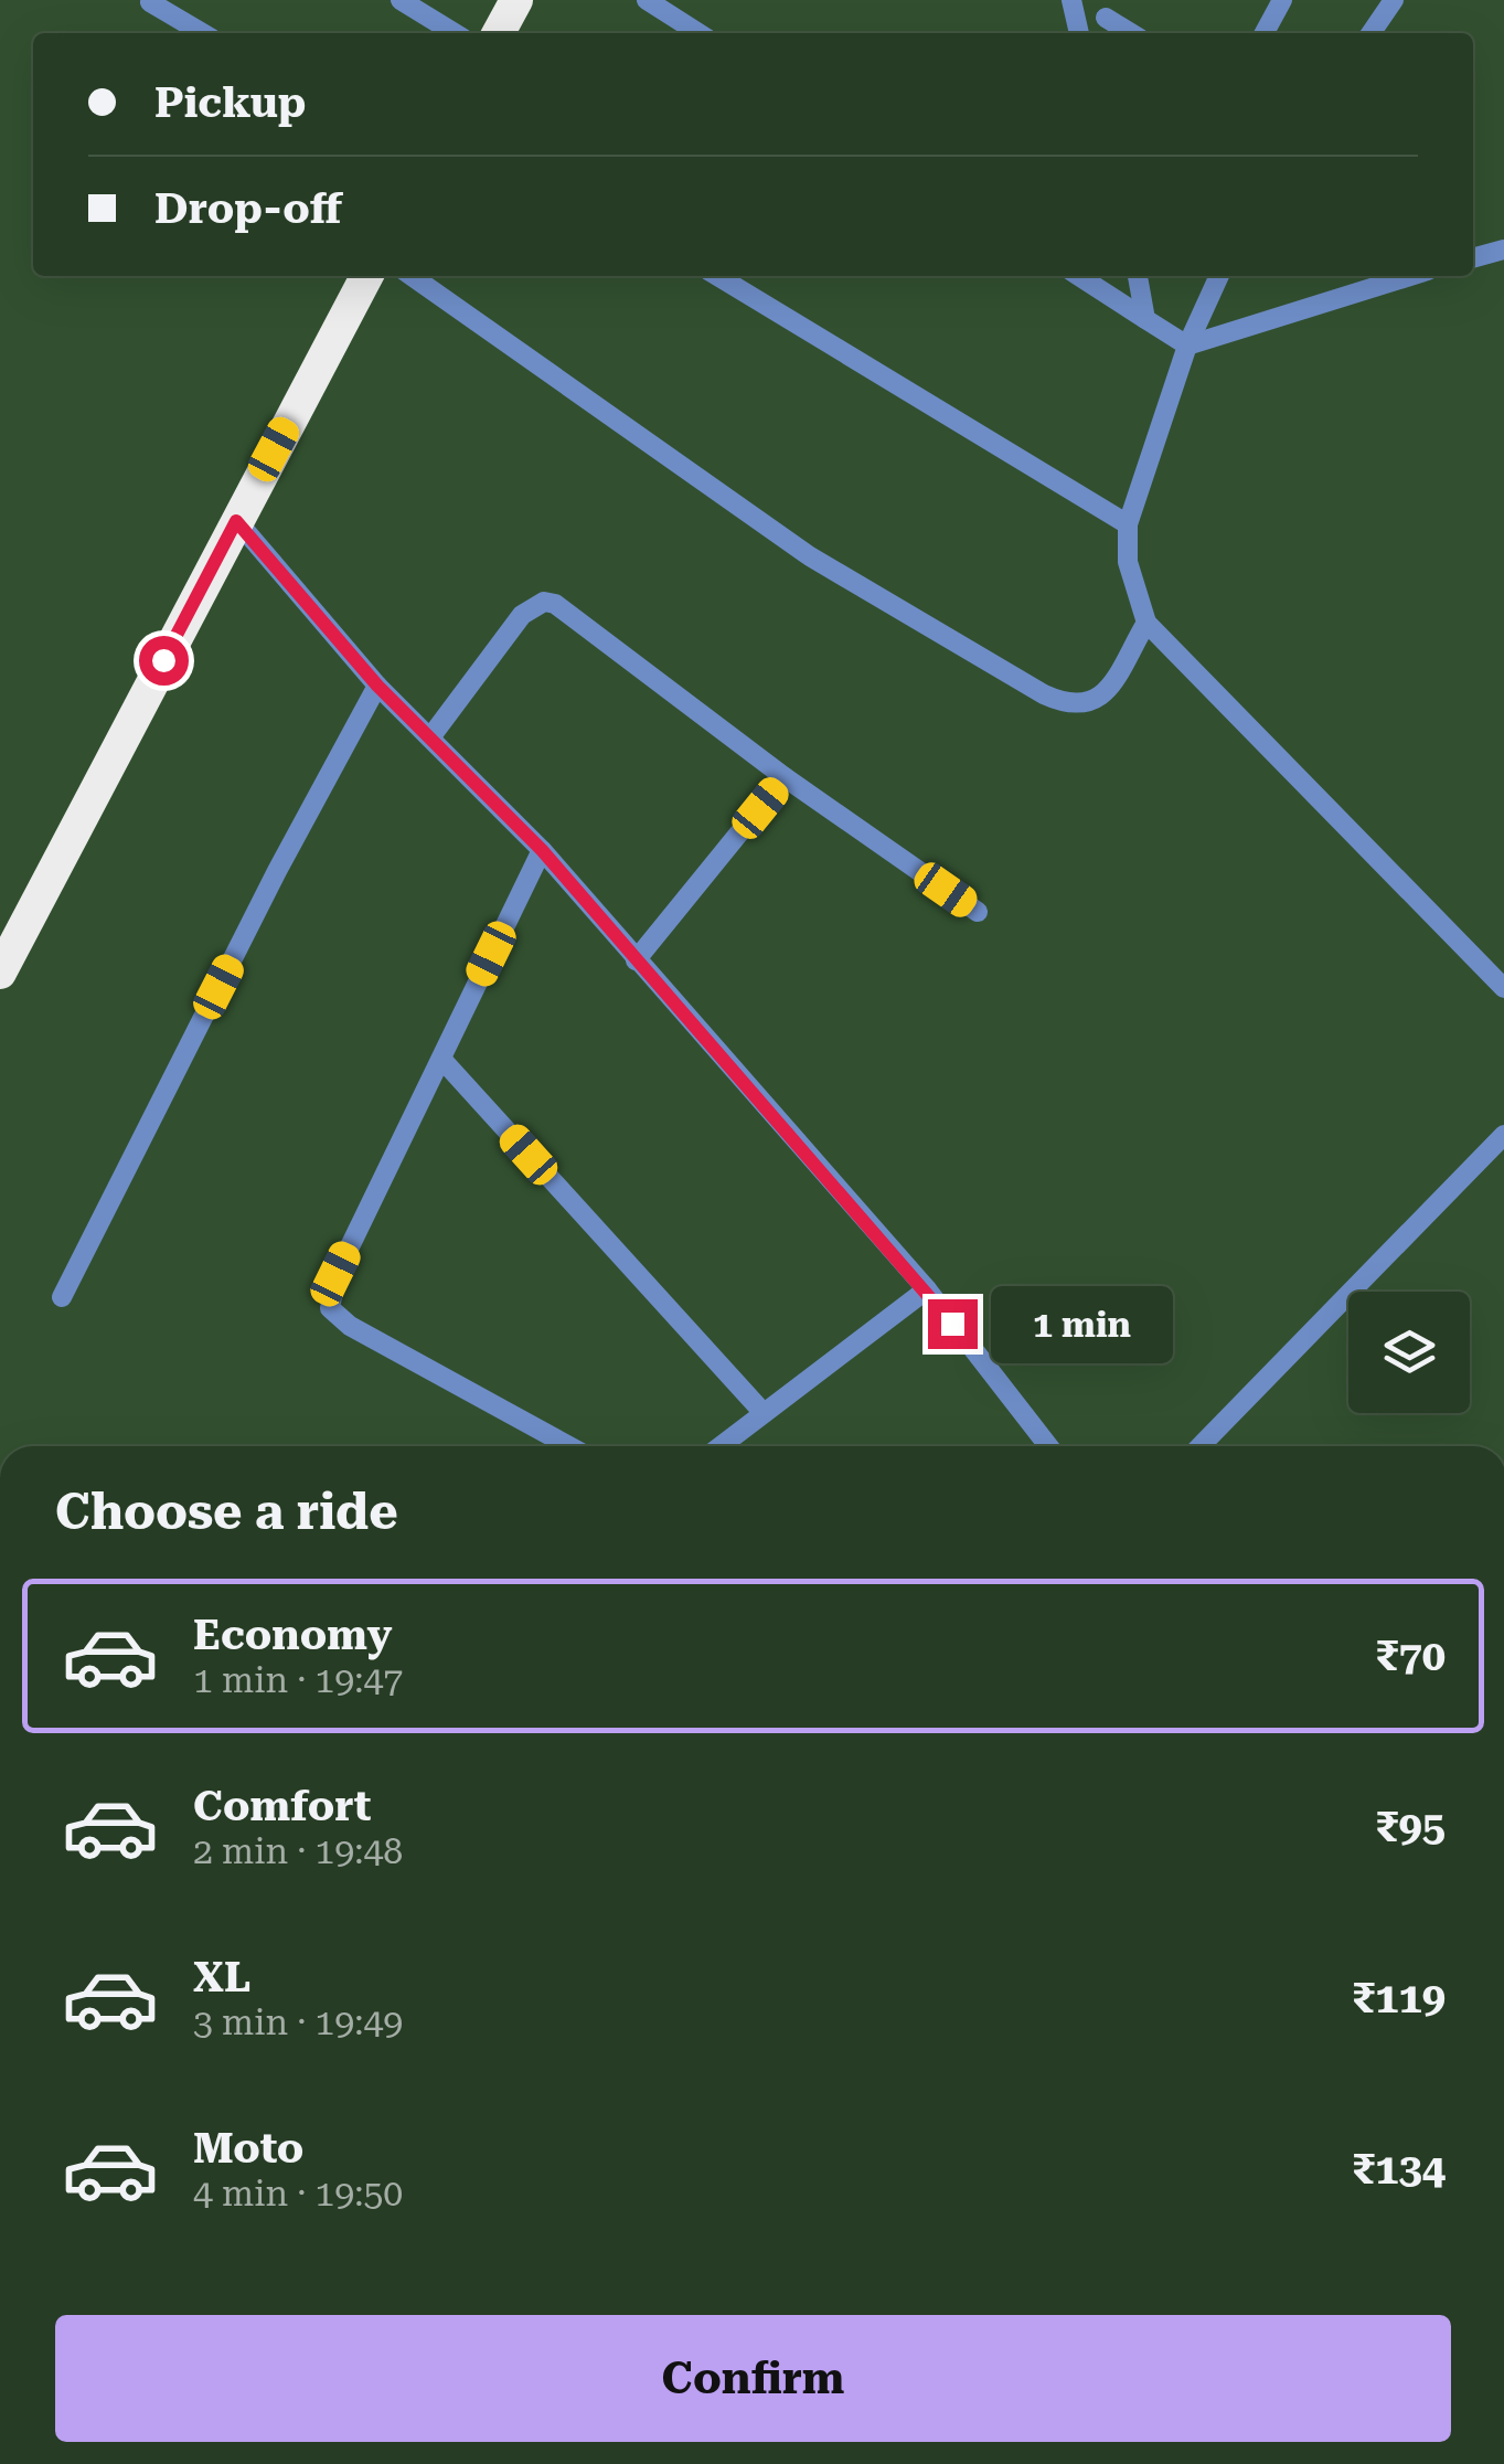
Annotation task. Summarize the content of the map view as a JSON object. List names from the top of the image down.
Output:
{
  "page": {
    "banner": ["Pickup", "Drop-off"],
    "bubble": "1 min",
    "heading": "Choose a ride",
    "list": [
      {
        "name": "Economy",
        "note": "1 min · 19:47",
        "value": "₹70"
      },
      {
        "name": "Comfort",
        "note": "2 min · 19:48",
        "value": "₹95"
      },
      {
        "name": "XL",
        "note": "3 min · 19:49",
        "value": "₹119"
      },
      {
        "name": "Moto",
        "note": "4 min · 19:50",
        "value": "₹134"
      }
    ],
    "buttons": "Confirm"
  }
}
